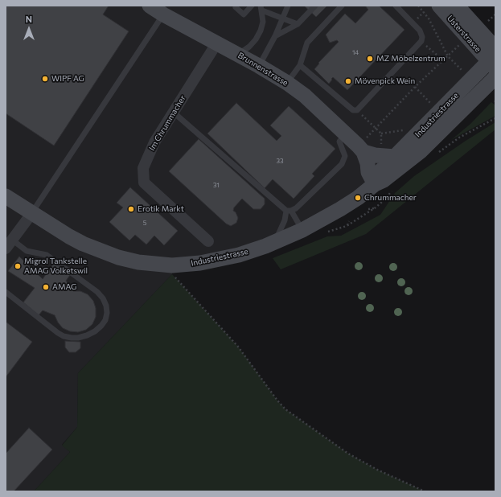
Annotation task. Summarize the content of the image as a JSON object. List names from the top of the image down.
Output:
{
  "streets": {
    "main road": ["Usterstrasse", "Brunnenstrasse", "Industriestrasse"],
    "street": ["Im Chrummacher"]
  },
  "crossings": [
    ["Usterstrasse", "Industriestrasse"],
    ["Brunnenstrasse", "Industriestrasse"],
    ["Brunnenstrasse", "Im Chrummacher"]
  ],
  "places": [
    "MZ Möbelzentrum",
    "WIPF AG",
    "Mövenpick Wein",
    "Chrummacher",
    "Erotik Markt",
    "Migrol Tankstelle AMAG Volketswil",
    "AMAG"
  ],
  "house_numbers": [
    "14",
    "33",
    "31",
    "5"
  ],
  "north": "top"
}
